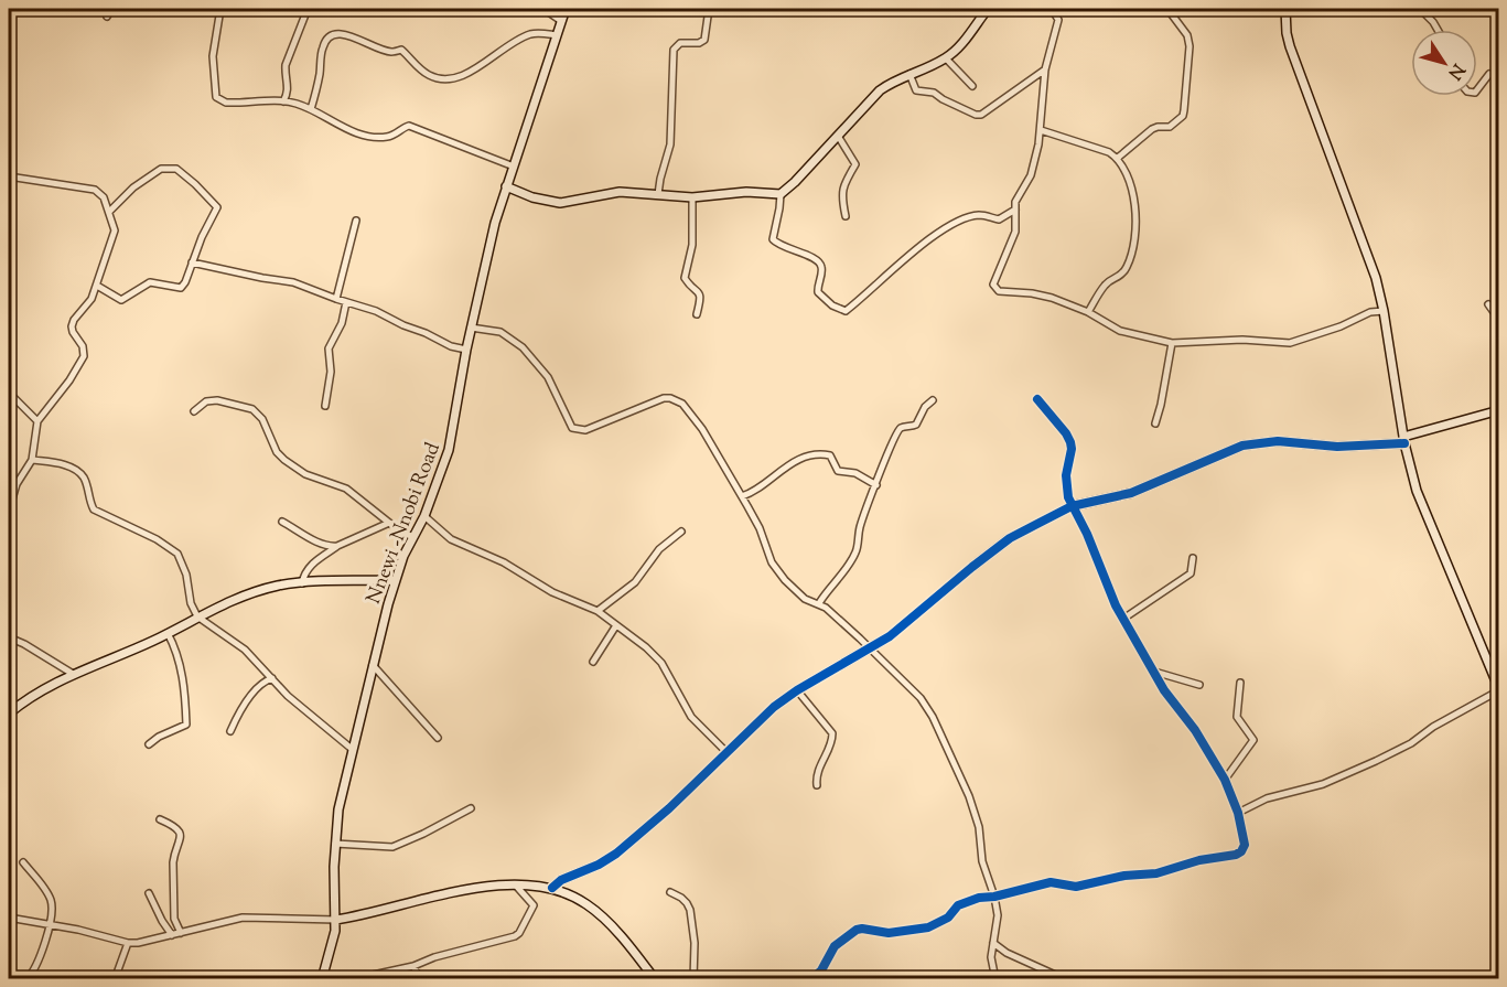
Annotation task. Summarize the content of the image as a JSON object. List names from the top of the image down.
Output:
{
  "streets": {
    "main road": ["Nnewi -Nnobi Road"]
  },
  "north": "bottom right"
}
